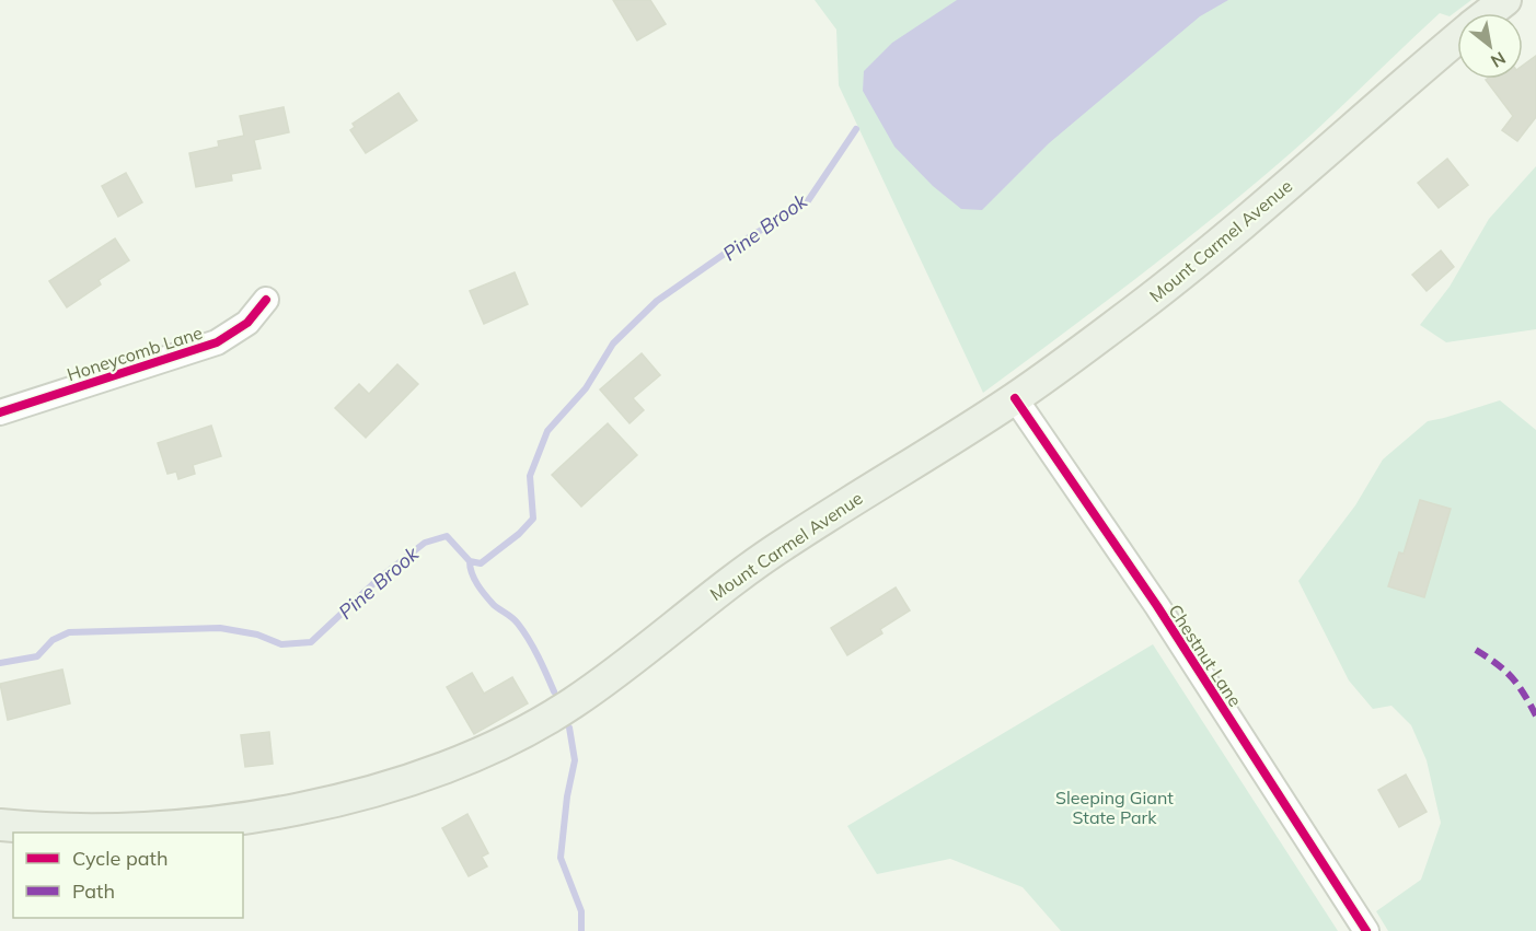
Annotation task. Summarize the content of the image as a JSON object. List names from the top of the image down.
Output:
{
  "streets": {
    "main road": ["Mount Carmel Avenue"],
    "street": ["Honeycomb Lane", "Chestnut Lane"]
  },
  "crossings": [
    ["Mount Carmel Avenue", "Chestnut Lane"]
  ],
  "water": ["Pine Brook"],
  "parks": ["Sleeping Giant State Park"],
  "legend": ["Cycle path", "Path"],
  "north": "bottom right"
}
